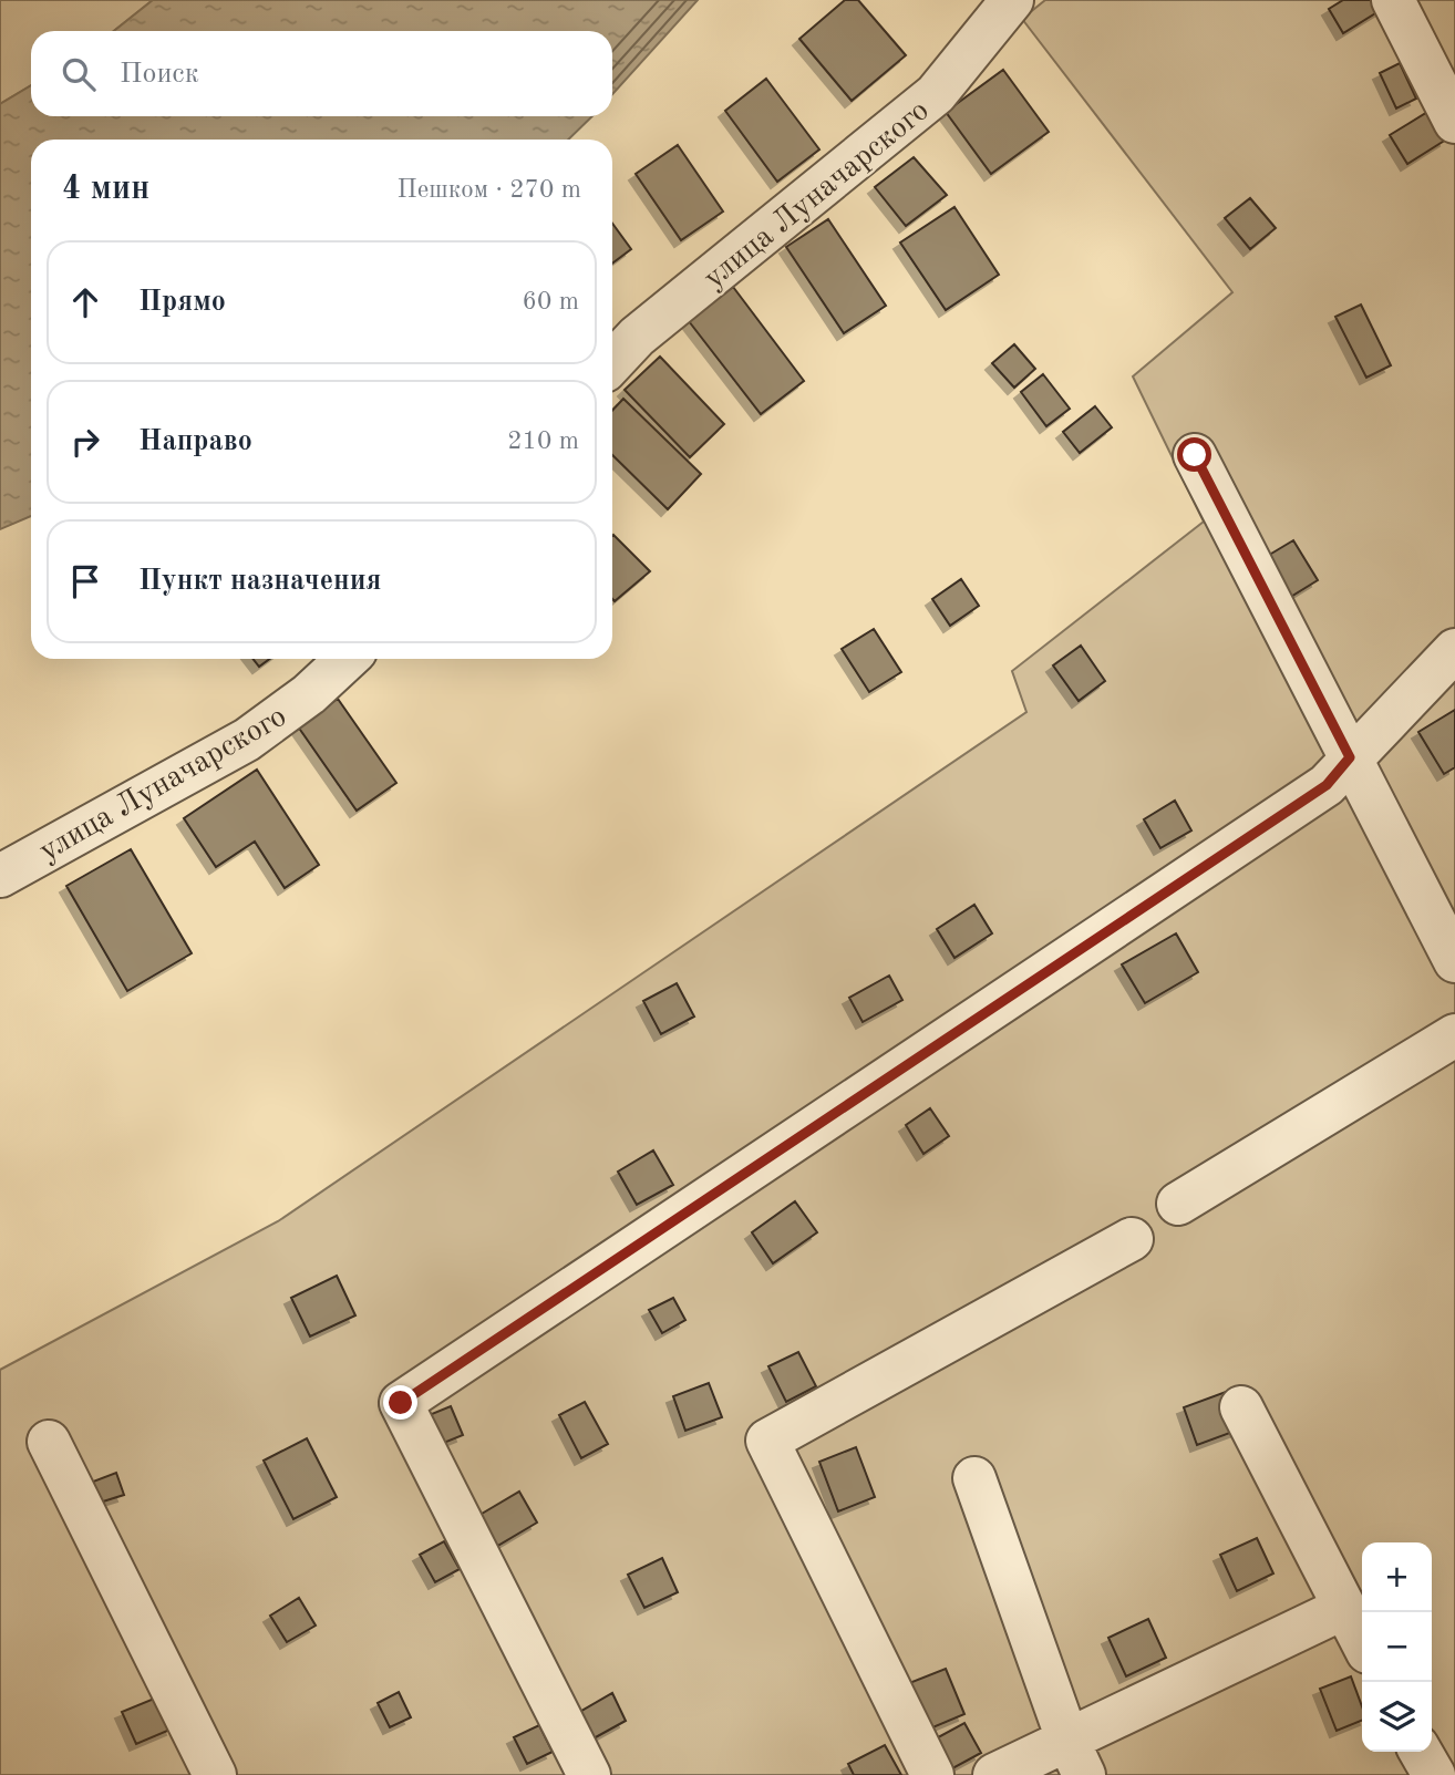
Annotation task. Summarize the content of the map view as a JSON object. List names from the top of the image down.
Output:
{
  "streets": {
    "street": ["улица Луначарского"]
  },
  "page": {
    "search": "Поиск",
    "heading": ["4 мин", "Пешком · 270 m"],
    "list": [
      ["Прямо", "60 m"],
      ["Направо", "210 m"],
      "Пункт назначения"
    ],
    "map_buttons": ["+", "−"]
  }
}
